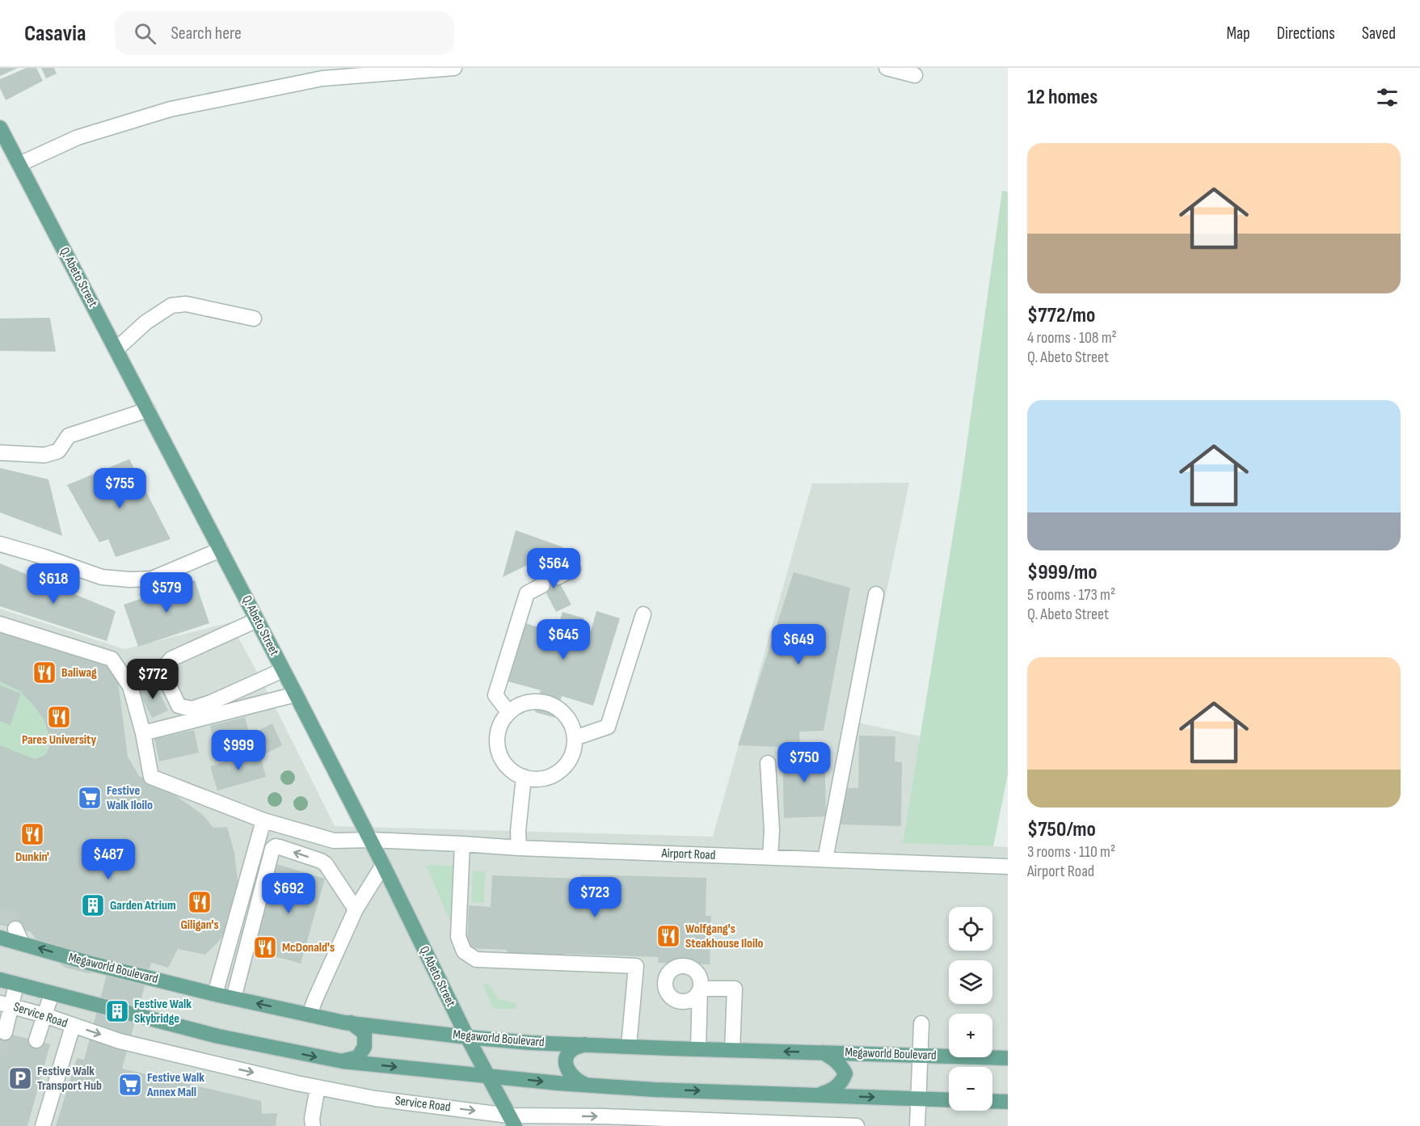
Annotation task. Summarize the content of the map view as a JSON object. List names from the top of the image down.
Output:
{
  "streets": {
    "main road": ["Q. Abeto Street", "Megaworld Boulevard"],
    "street": ["Airport Road", "Service Road"]
  },
  "crossings": [
    ["Q. Abeto Street", "Airport Road"],
    ["Q. Abeto Street", "Megaworld Boulevard"],
    ["Q. Abeto Street", "Service Road"]
  ],
  "one_way": ["Service Road"],
  "places": {
    "restaurant": [
      "Baliwag",
      "Pares University",
      "Dunkin'",
      "Giligan's",
      "Wolfgang's Steakhouse Iloilo",
      "McDonald's"
    ],
    "supermarket": ["Festive Walk Iloilo", "Festive Walk Annex Mall"],
    "building": ["Garden Atrium", "Festive Walk Skybridge"],
    "parking": ["Festive Walk Transport Hub"]
  },
  "page": {
    "header": "Casavia",
    "search": "Search here",
    "nav": ["Map", "Directions", "Saved"],
    "heading": "12 homes",
    "list": [
      {
        "name": "$772/mo",
        "note": "4 rooms · 108 m² · Q. Abeto Street"
      },
      {
        "name": "$999/mo",
        "note": "5 rooms · 173 m² · Q. Abeto Street"
      },
      {
        "name": "$750/mo",
        "note": "3 rooms · 110 m² · Airport Road"
      }
    ],
    "price": [
      "$755",
      "$564",
      "$618",
      "$579",
      "$645",
      "$649",
      "$772",
      "$999",
      "$750",
      "$487",
      "$692",
      "$723"
    ],
    "map_buttons": ["+", "−"]
  }
}
